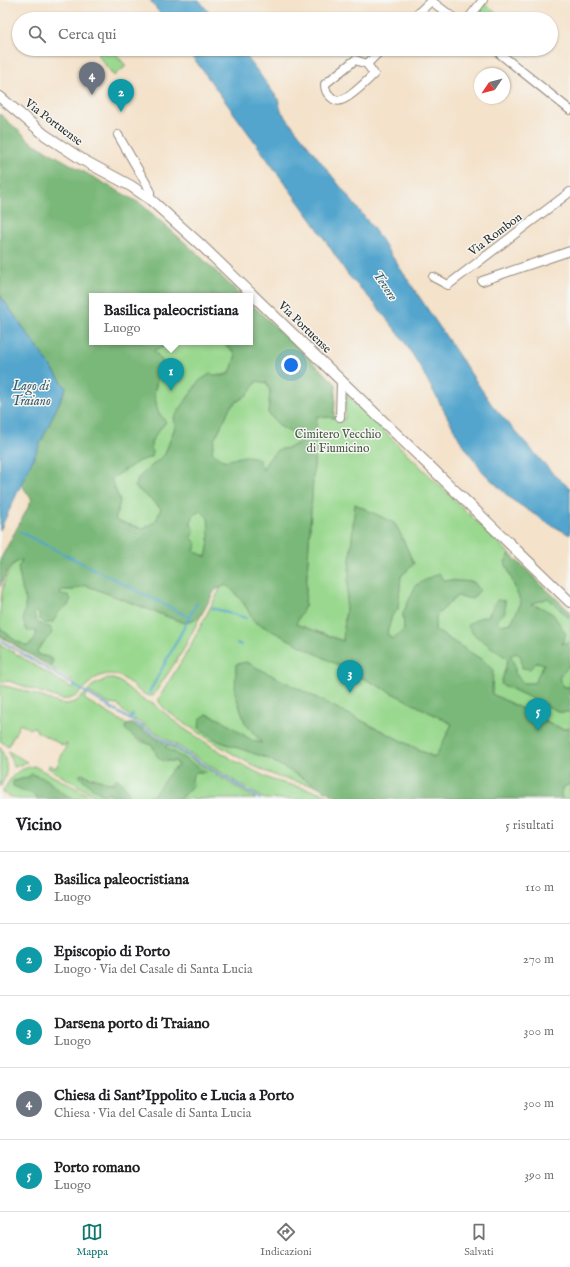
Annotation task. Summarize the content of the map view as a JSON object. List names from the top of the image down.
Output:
{
  "streets": {
    "street": ["Via Portuense", "Via Rombon"]
  },
  "water": ["Tevere", "Lago di Traiano"],
  "parks": ["Cimitero Vecchio di Fiumicino"],
  "north": "bottom left",
  "page": {
    "search": "Cerca qui",
    "pins": [
      "4",
      "2",
      "1",
      "3",
      "5"
    ],
    "popup": ["Basilica paleocristiana", "Luogo"],
    "heading": ["Vicino", "5 risultati"],
    "list": [
      {
        "mark": "1",
        "name": "Basilica paleocristiana",
        "note": "Luogo",
        "value": "110 m"
      },
      {
        "mark": "2",
        "name": "Episcopio di Porto",
        "note": "Luogo · Via del Casale di Santa Lucia",
        "value": "270 m"
      },
      {
        "mark": "3",
        "name": "Darsena porto di Traiano",
        "note": "Luogo",
        "value": "300 m"
      },
      {
        "mark": "4",
        "name": "Chiesa di Sant'Ippolito e Lucia a Porto",
        "note": "Chiesa · Via del Casale di Santa Lucia",
        "value": "300 m"
      },
      {
        "mark": "5",
        "name": "Porto romano",
        "note": "Luogo",
        "value": "390 m"
      }
    ],
    "nav": ["Mappa", "Indicazioni", "Salvati"]
  }
}
